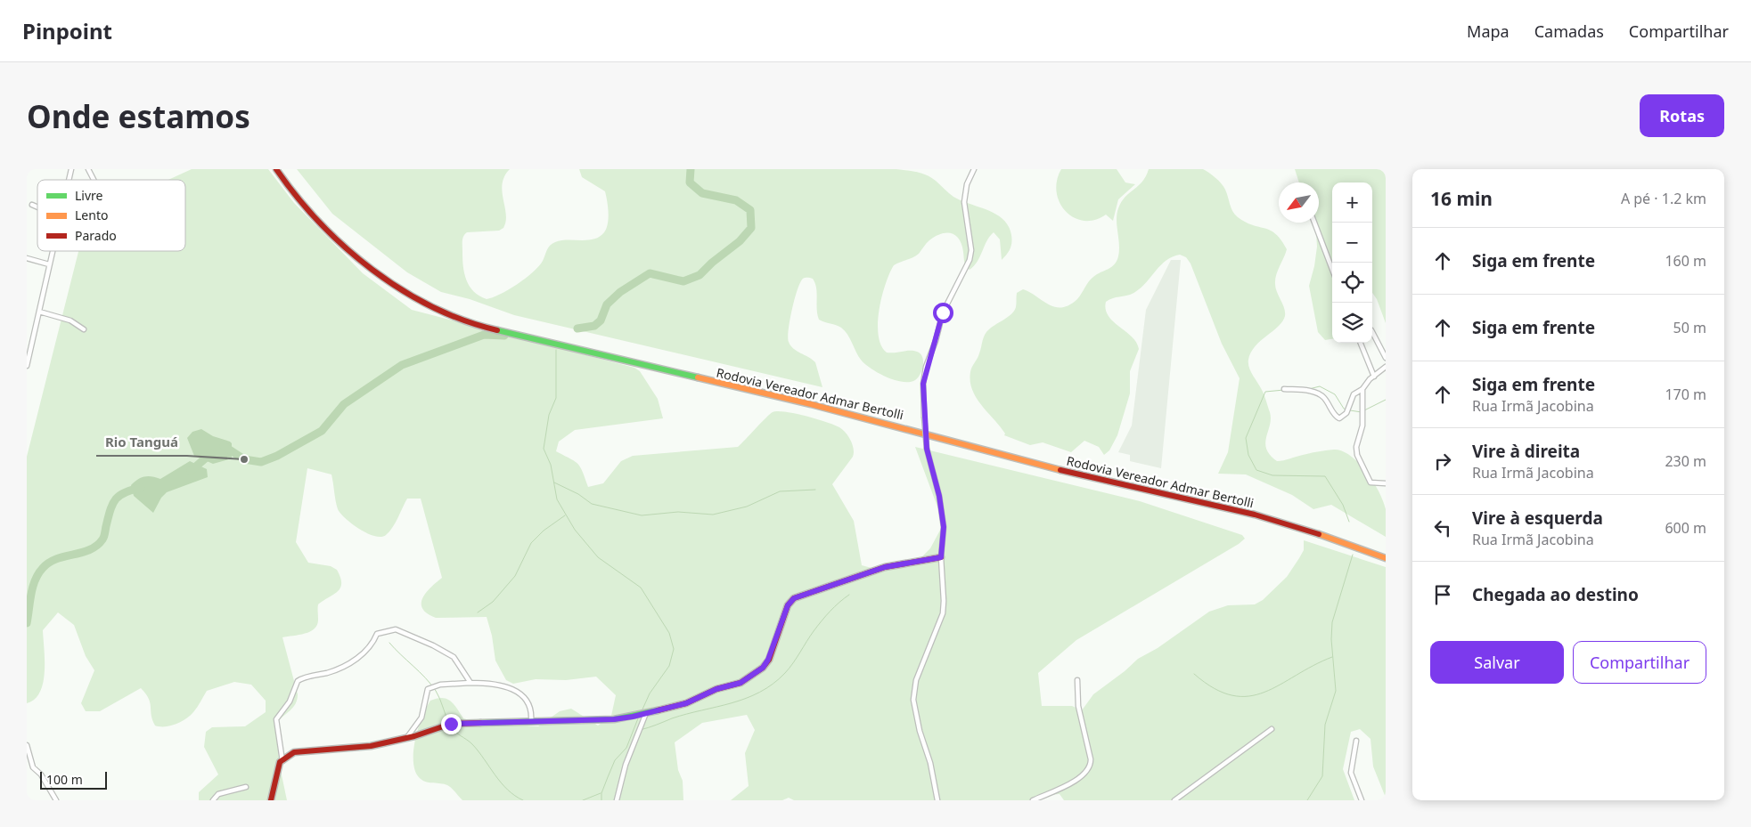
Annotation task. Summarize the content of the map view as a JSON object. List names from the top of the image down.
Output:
{
  "streets": {
    "main road": ["Rodovia Vereador Admar Bertolli"]
  },
  "places": ["Rio Tanguá"],
  "legend": ["Livre", "Lento", "Parado"],
  "scale_bar": "100 m",
  "north": "bottom left",
  "page": {
    "header": "Pinpoint",
    "nav": ["Mapa", "Camadas", "Compartilhar"],
    "buttons": [
      "Rotas",
      ["Salvar", "Compartilhar"]
    ],
    "title": "Onde estamos",
    "heading": ["16 min", "A pé · 1.2 km"],
    "map_buttons": ["+", "−"],
    "list": [
      ["Siga em frente", "160 m"],
      ["Siga em frente", "50 m"],
      ["Siga em frente", "Rua Irmã Jacobina", "170 m"],
      ["Vire à direita", "Rua Irmã Jacobina", "230 m"],
      ["Vire à esquerda", "Rua Irmã Jacobina", "600 m"],
      "Chegada ao destino"
    ],
    "scale": "100 m"
  }
}
